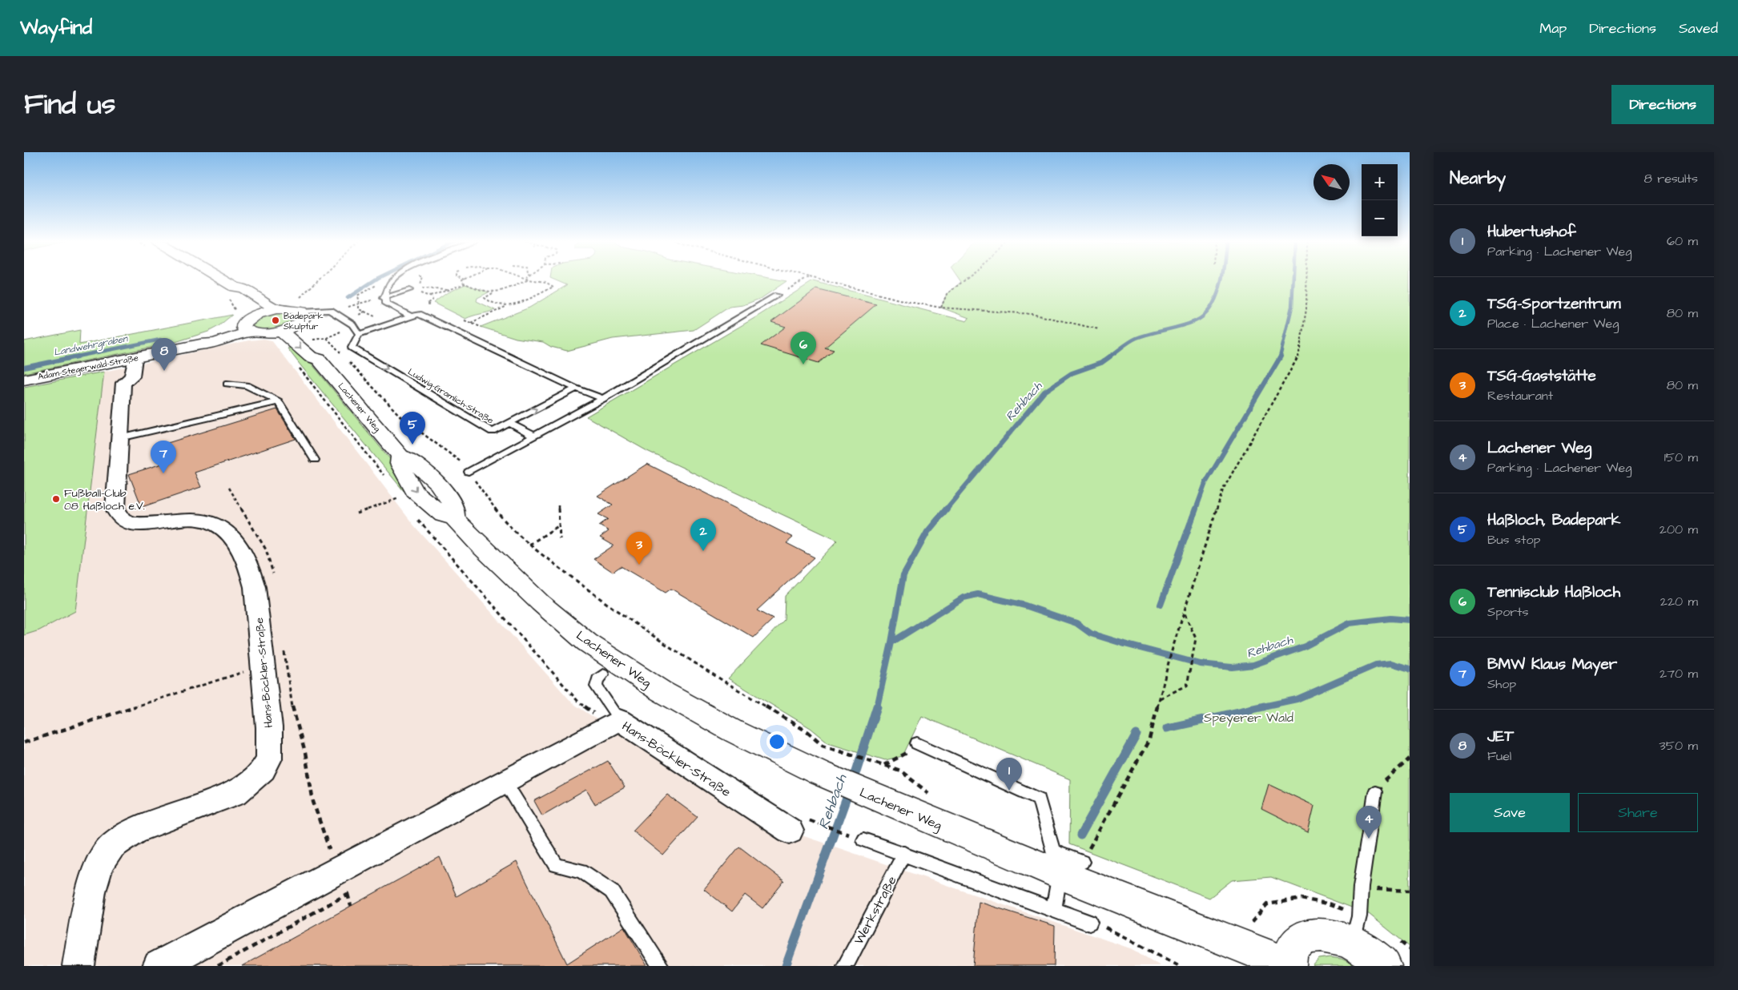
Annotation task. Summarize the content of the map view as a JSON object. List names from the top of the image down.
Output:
{
  "streets": {
    "main road": ["Adam-Stegerwald-Straße", "Lachener Weg"],
    "street": ["Hans-Böckler-Straße"],
    "lane": ["Ludwig-Gramlich-Straße", "Werkstraße"]
  },
  "crossings": [
    ["Adam-Stegerwald-Straße", "Hans-Böckler-Straße"]
  ],
  "water": ["Landwehrgraben", "Rehbach"],
  "parks": ["Speyerer Wald"],
  "places": ["Badepark Skulptur", "Fußball-Club 08 Haßloch e.V."],
  "north": "top left",
  "page": {
    "header": "Wayfind",
    "nav": ["Map", "Directions", "Saved"],
    "title": "Find us",
    "buttons": [
      "Directions",
      ["Save", "Share"]
    ],
    "heading": ["Nearby", "8 results"],
    "map_buttons": ["+", "−"],
    "list": [
      {
        "mark": "1",
        "name": "Hubertushof",
        "note": "Parking · Lachener Weg",
        "value": "60 m"
      },
      {
        "mark": "2",
        "name": "TSG-Sportzentrum",
        "note": "Place · Lachener Weg",
        "value": "80 m"
      },
      {
        "mark": "3",
        "name": "TSG-Gaststätte",
        "note": "Restaurant",
        "value": "80 m"
      },
      {
        "mark": "4",
        "name": "Lachener Weg",
        "note": "Parking · Lachener Weg",
        "value": "150 m"
      },
      {
        "mark": "5",
        "name": "Haßloch, Badepark",
        "note": "Bus stop",
        "value": "200 m"
      },
      {
        "mark": "6",
        "name": "Tennisclub Haßloch",
        "note": "Sports",
        "value": "220 m"
      },
      {
        "mark": "7",
        "name": "BMW Klaus Mayer",
        "note": "Shop",
        "value": "270 m"
      },
      {
        "mark": "8",
        "name": "JET",
        "note": "Fuel",
        "value": "350 m"
      }
    ],
    "pins": [
      "6",
      "8",
      "5",
      "7",
      "2",
      "3",
      "1",
      "4"
    ]
  }
}
